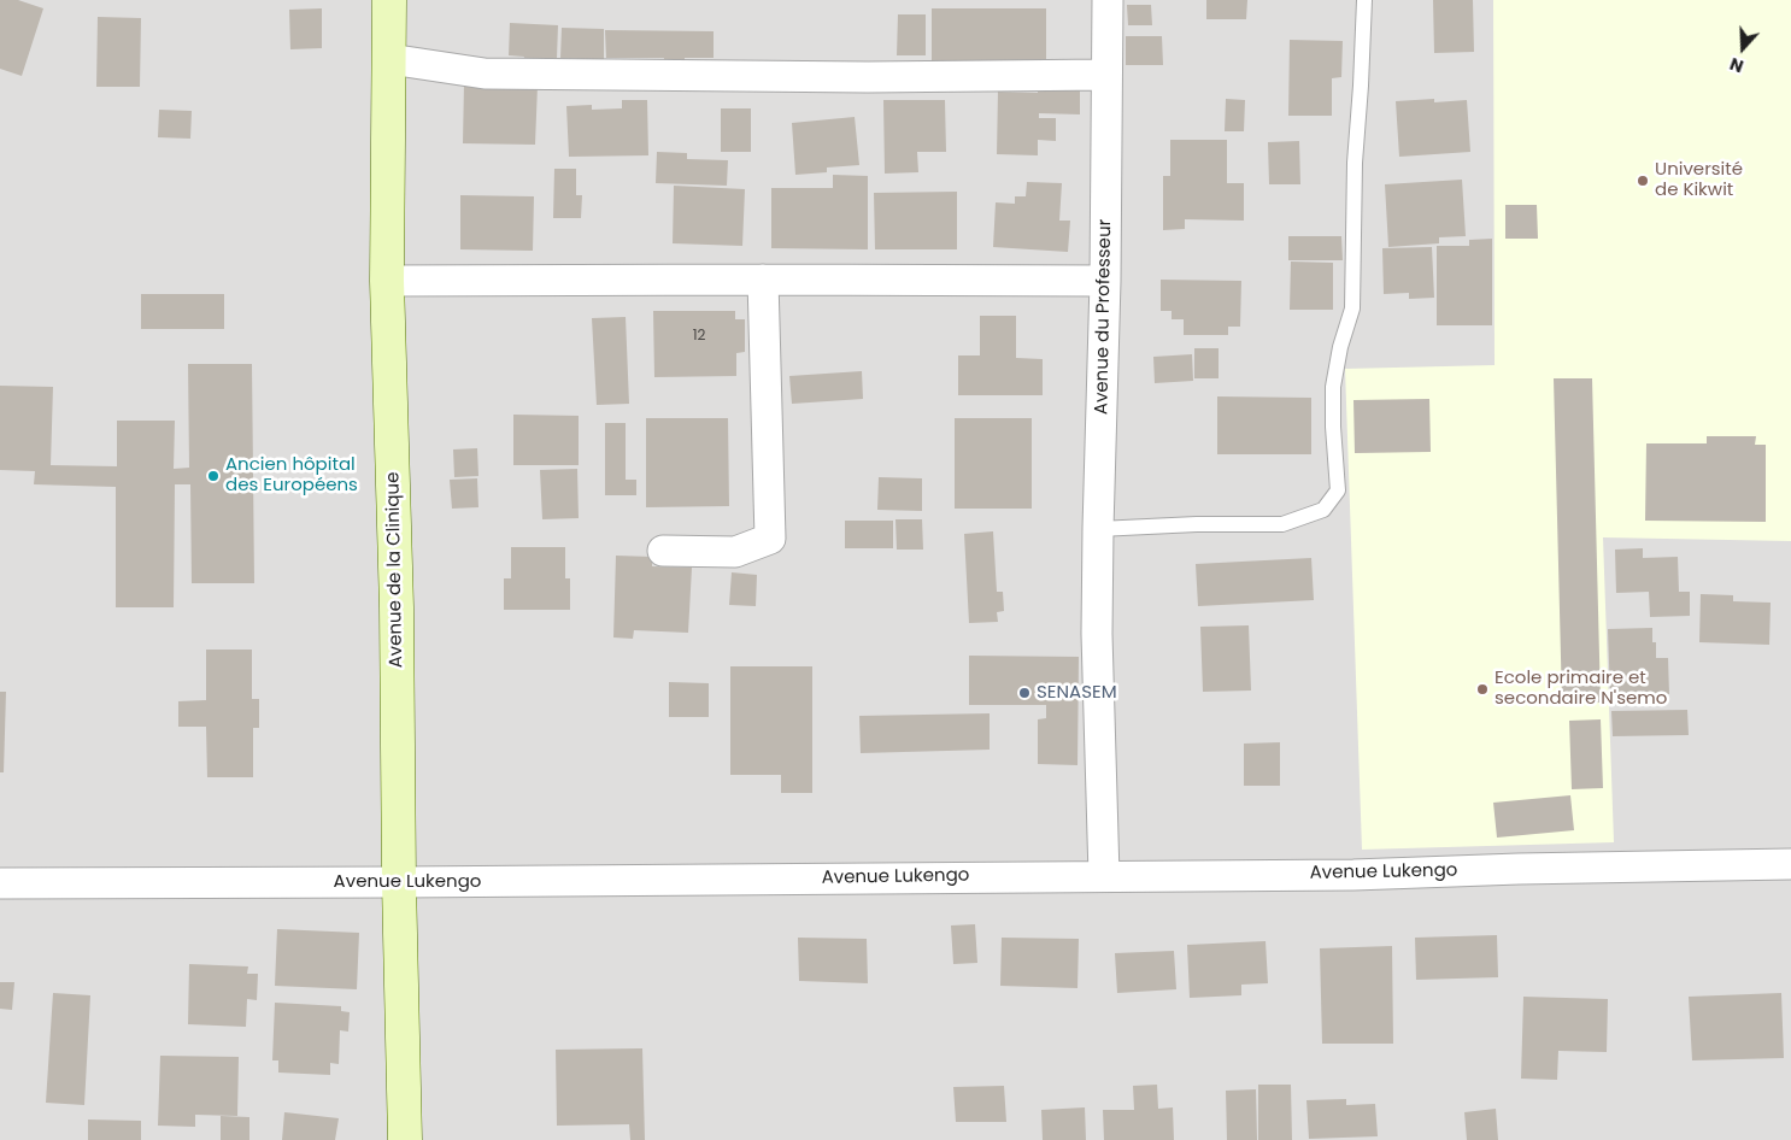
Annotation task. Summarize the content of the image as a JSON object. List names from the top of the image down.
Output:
{
  "streets": {
    "street": ["Avenue du Professeur", "Avenue de la Clinique", "Avenue Lukengo"]
  },
  "crossings": [
    ["Avenue du Professeur", "Avenue Lukengo"],
    ["Avenue de la Clinique", "Avenue Lukengo"]
  ],
  "places": [
    "Université de Kikwit",
    "Ancien hôpital des Européens",
    "Ecole primaire et secondaire N'semo",
    "SENASEM"
  ],
  "house_numbers": ["12"],
  "north": "bottom"
}
